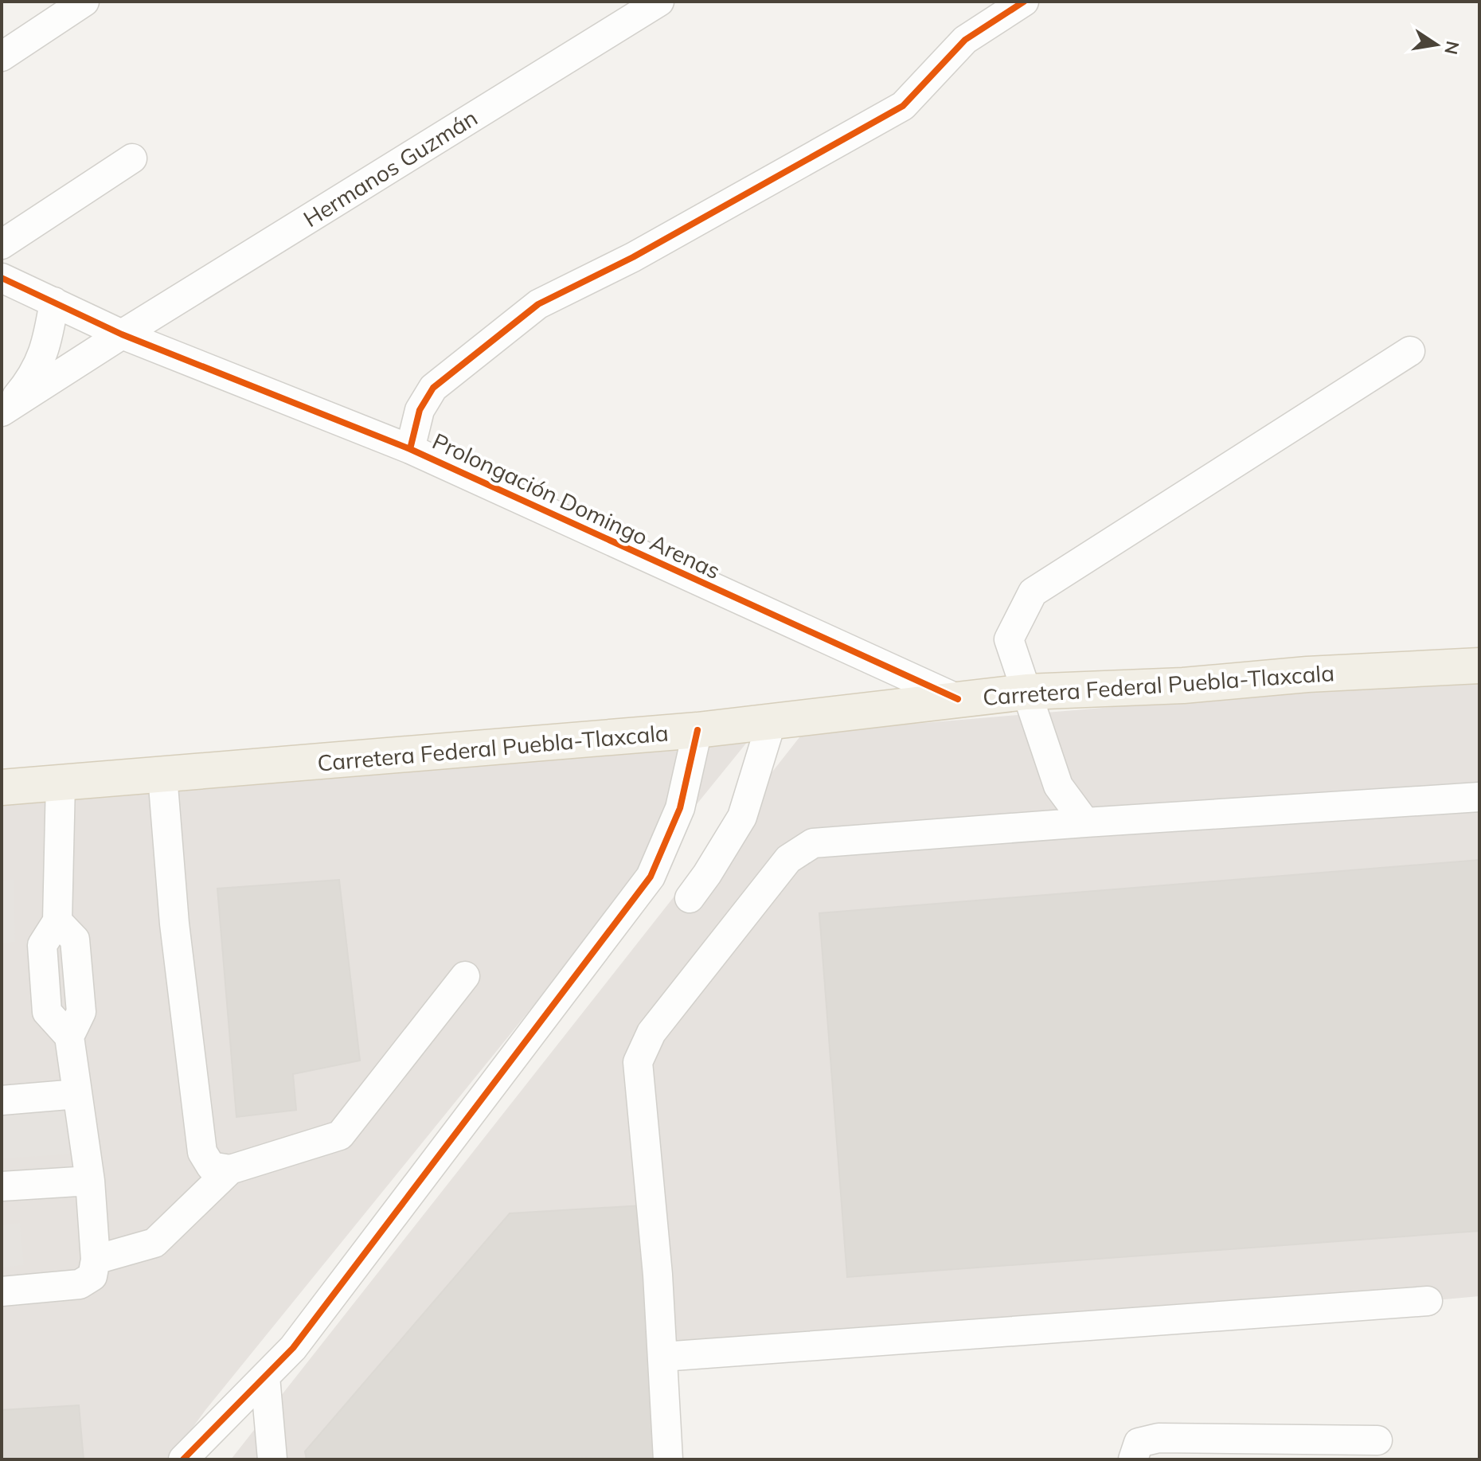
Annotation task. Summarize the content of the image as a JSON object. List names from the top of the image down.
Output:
{
  "streets": {
    "main road": ["Carretera Federal Puebla-Tlaxcala"],
    "street": ["Hermanos Guzmán", "Prolongación Domingo Arenas"]
  },
  "crossings": [
    ["Hermanos Guzmán", "Prolongación Domingo Arenas"],
    ["Prolongación Domingo Arenas", "Carretera Federal Puebla-Tlaxcala"]
  ],
  "north": "right"
}
